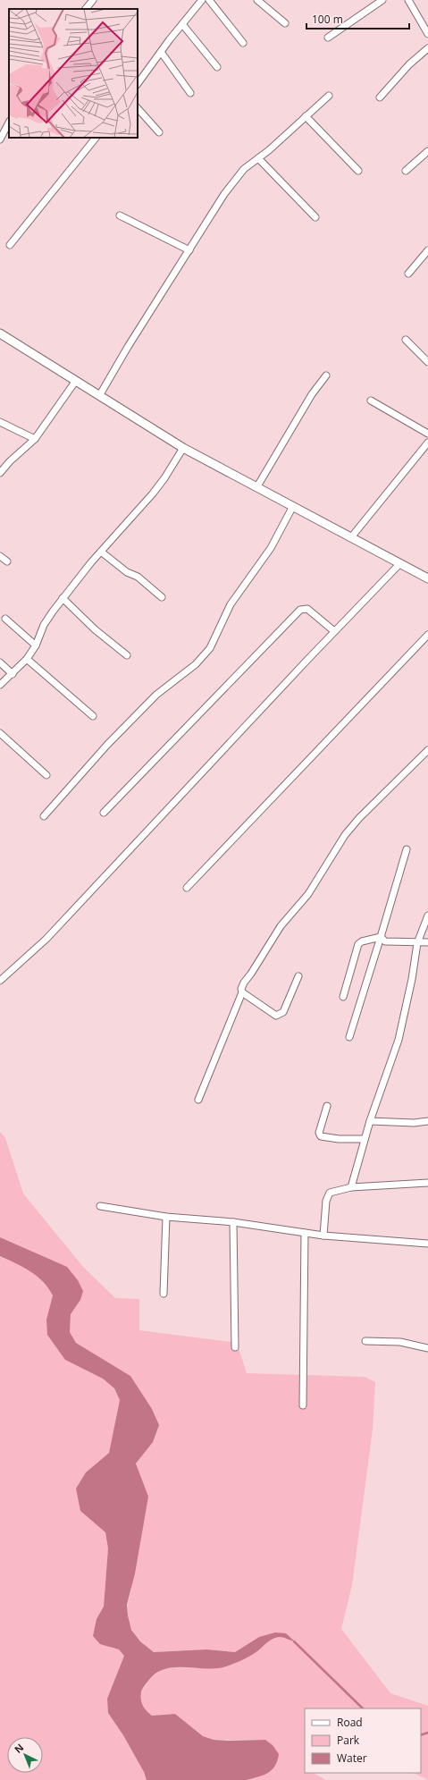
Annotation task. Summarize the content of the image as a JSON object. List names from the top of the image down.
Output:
{
  "legend": ["Road", "Park", "Water"],
  "scale_bar": "100 m",
  "north": "top left"
}
